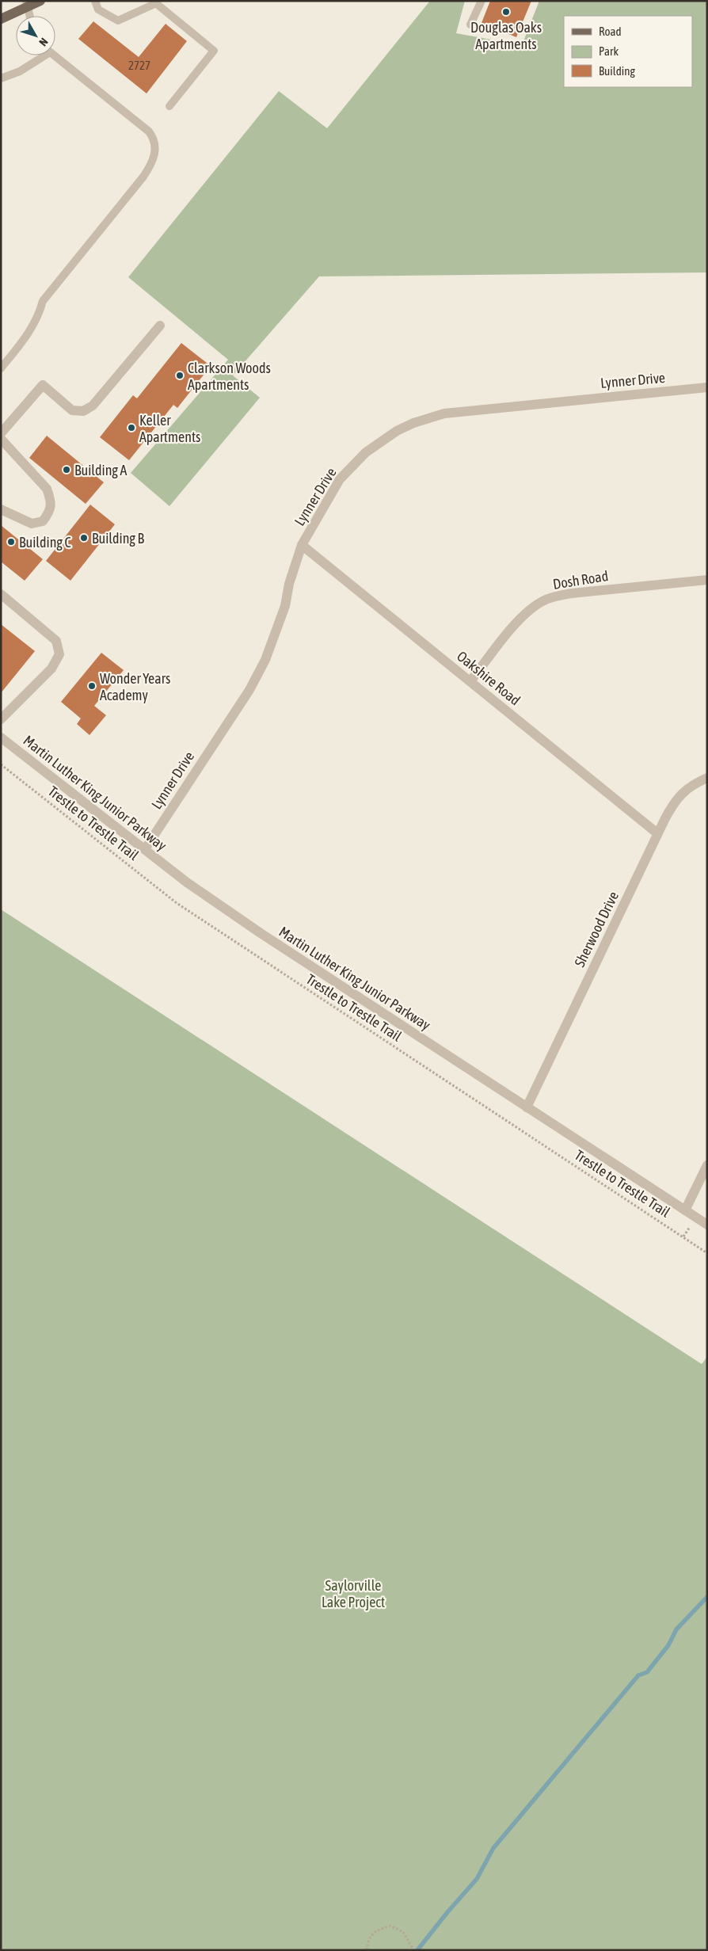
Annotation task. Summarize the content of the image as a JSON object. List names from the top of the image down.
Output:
{
  "streets": {
    "street": [
      "Lynner Drive",
      "Dosh Road",
      "Oakshire Road",
      "Martin Luther King Junior Parkway",
      "Sherwood Drive"
    ],
    "path": ["Trestle to Trestle Trail"]
  },
  "crossings": [
    ["Lynner Drive", "Oakshire Road"],
    ["Lynner Drive", "Martin Luther King Junior Parkway"],
    ["Dosh Road", "Oakshire Road"],
    ["Oakshire Road", "Sherwood Drive"],
    ["Martin Luther King Junior Parkway", "Sherwood Drive"]
  ],
  "parks": ["Saylorville Lake Project"],
  "places": [
    "Douglas Oaks Apartments",
    "Clarkson Woods Apartments",
    "Keller Apartments",
    "Building A",
    "Building B",
    "Building C",
    "Wonder Years Academy"
  ],
  "house_numbers": ["2727"],
  "legend": ["Road", "Park", "Building"],
  "north": "bottom right"
}
